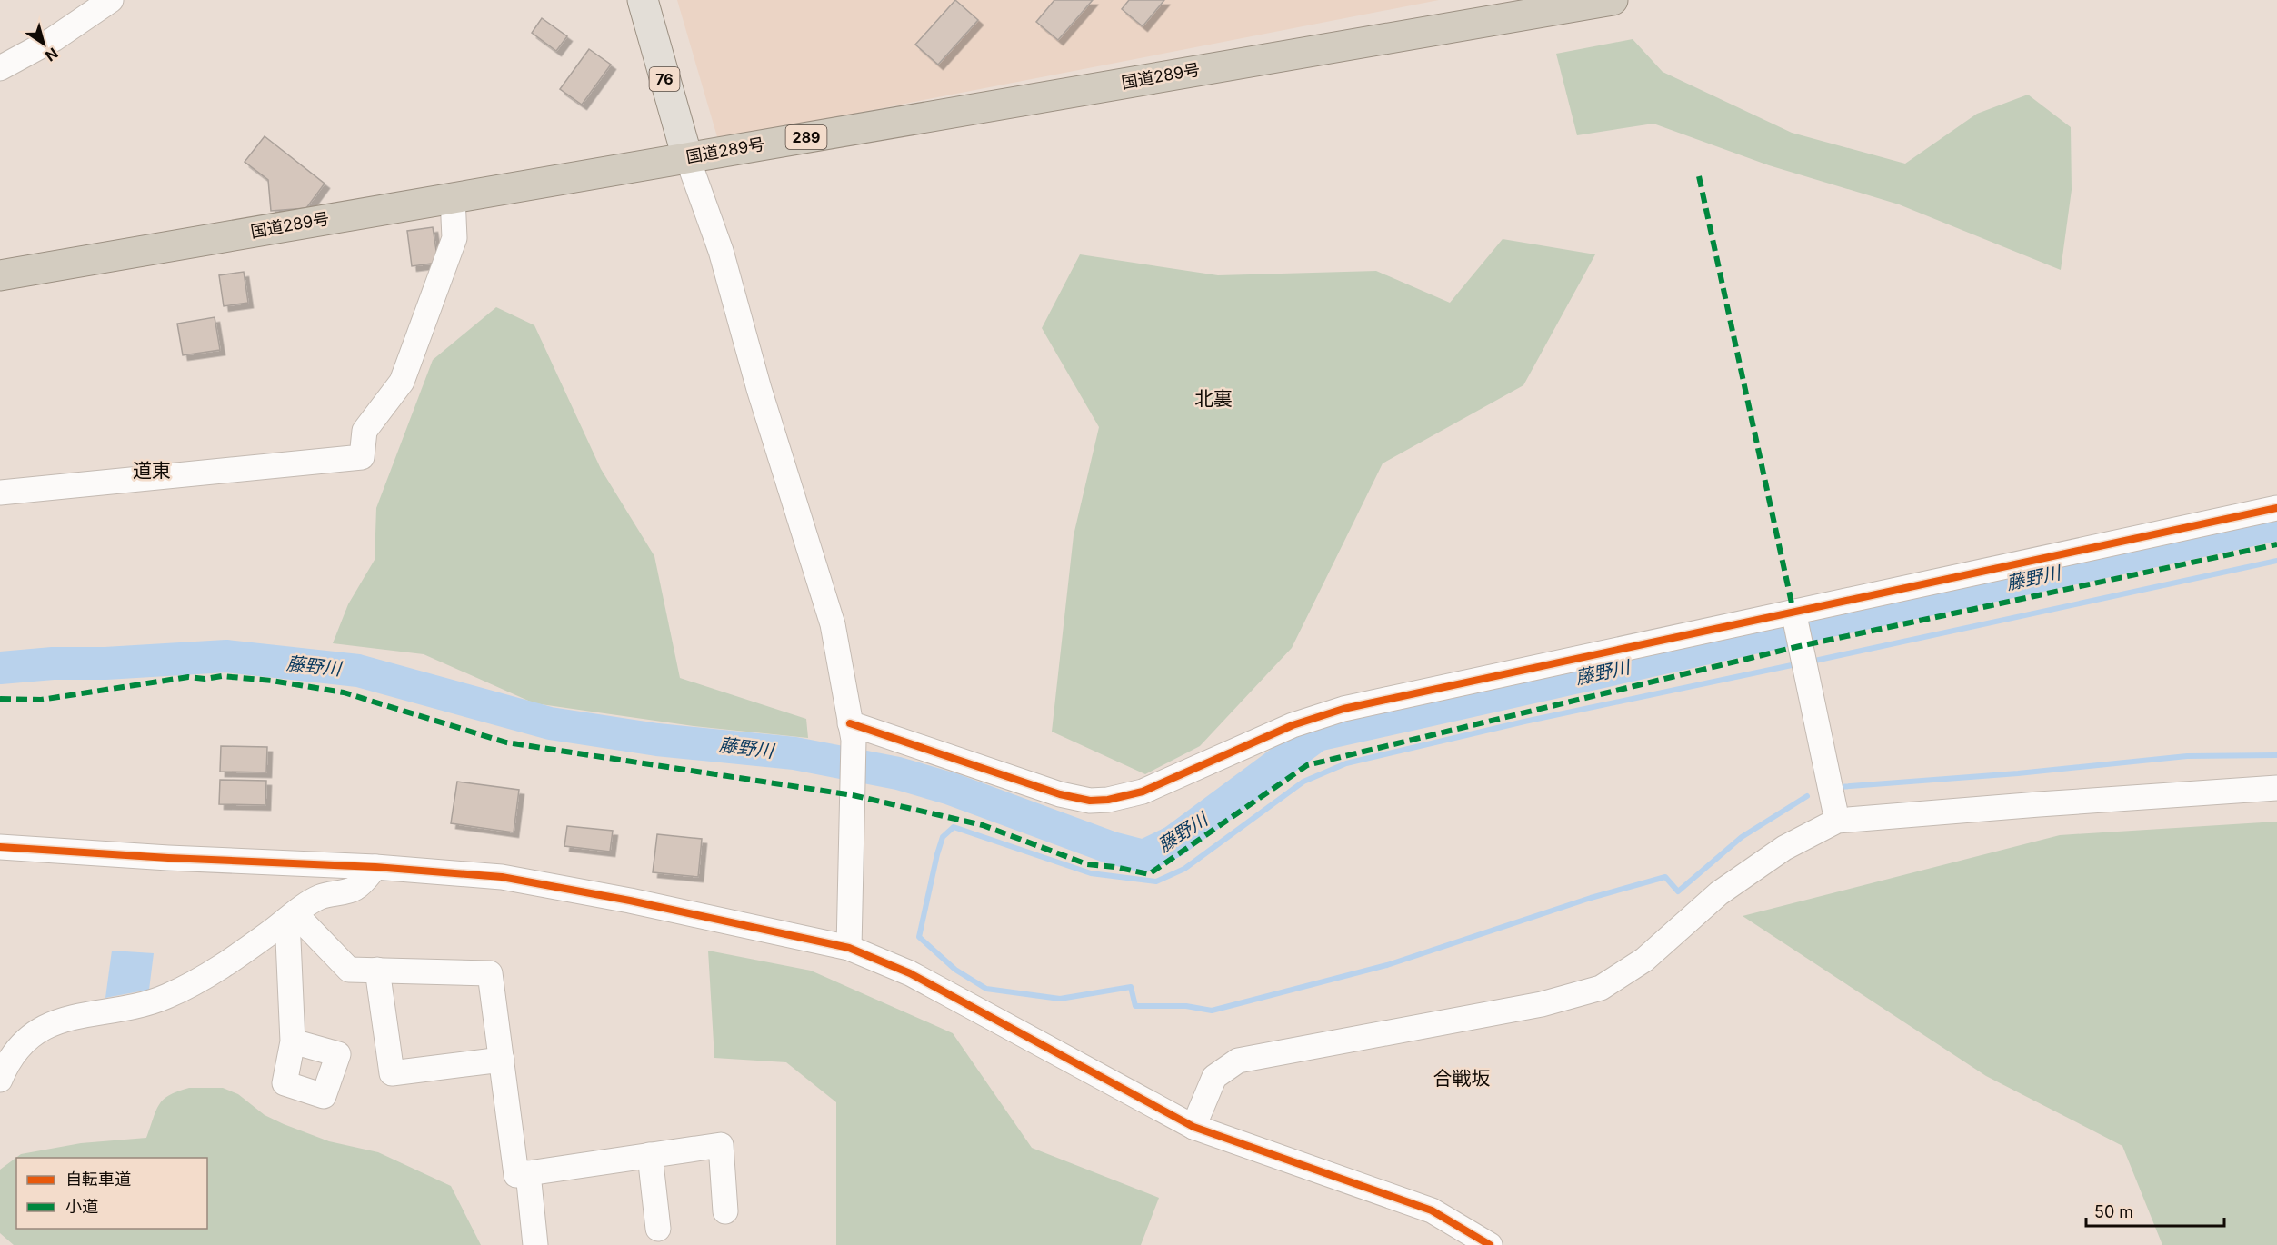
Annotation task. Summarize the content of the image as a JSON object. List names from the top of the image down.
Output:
{
  "streets": {
    "highway": ["国道289号", "289"],
    "main road": ["76"]
  },
  "crossings": [
    ["国道289号", "76"]
  ],
  "districts": ["北裏", "道東", "合戦坂"],
  "water": ["藤野川"],
  "legend": ["自転車道", "小道"],
  "scale_bar": "50 m",
  "north": "bottom right"
}
